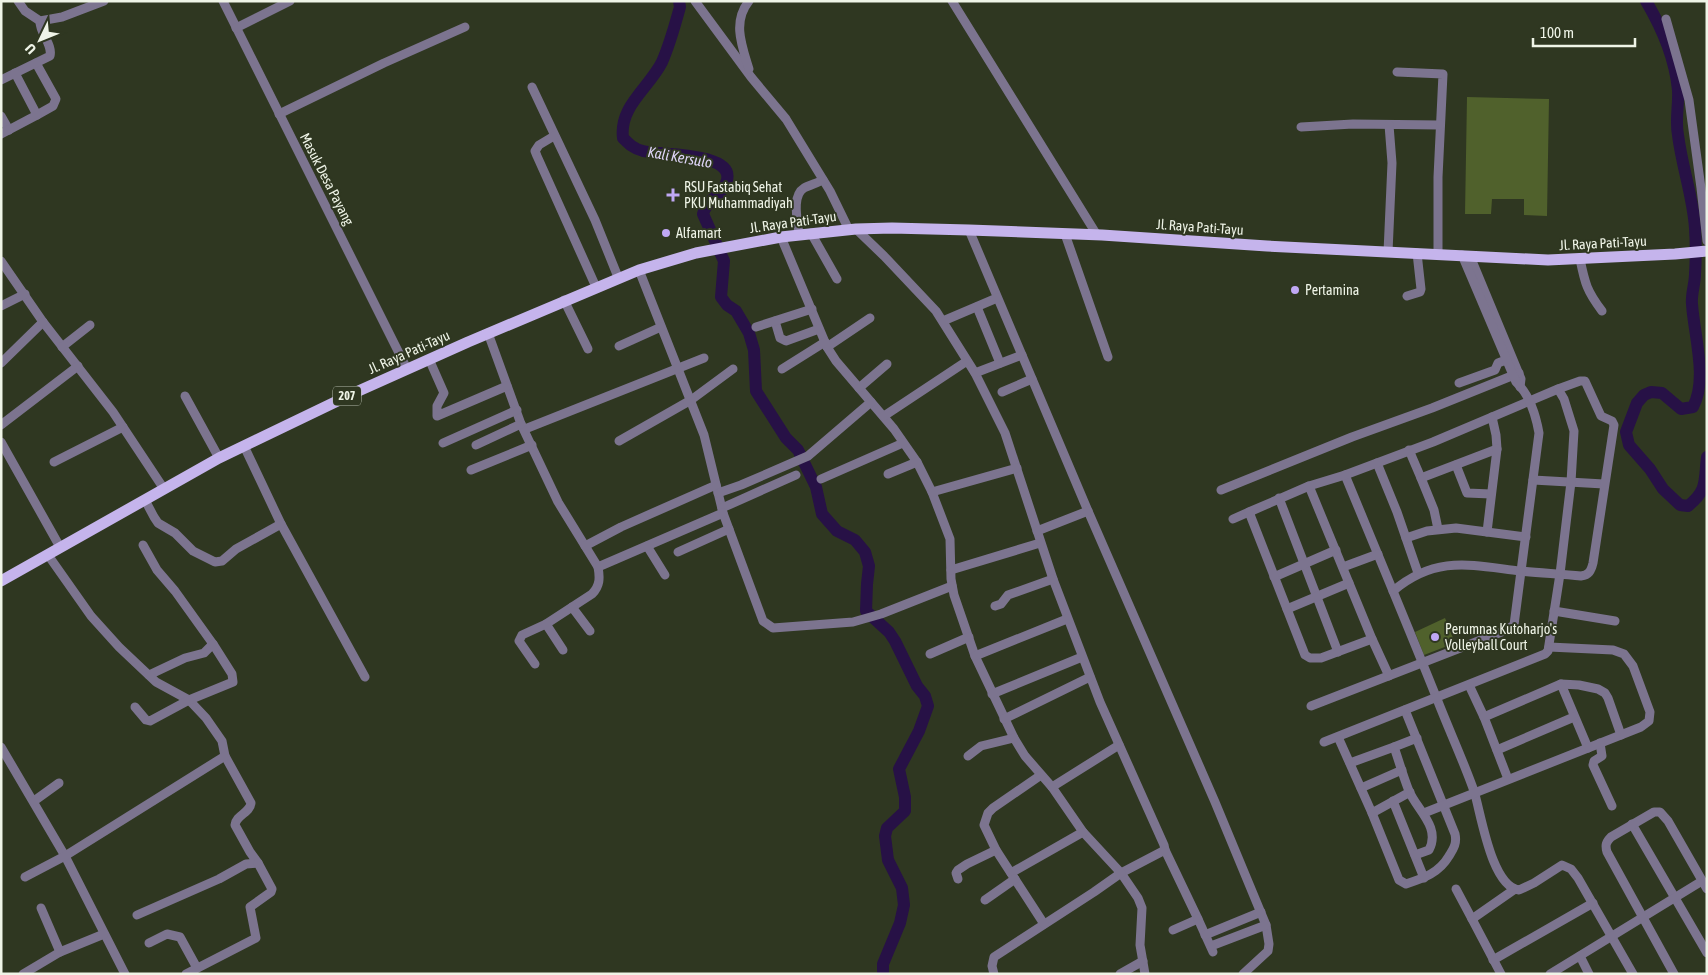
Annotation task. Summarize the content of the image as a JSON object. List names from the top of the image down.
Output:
{
  "streets": {
    "main road": ["Jl. Raya Pati-Tayu", "207"],
    "street": ["Masuk Desa Payang"]
  },
  "crossings": [
    ["Masuk Desa Payang", "Jl. Raya Pati-Tayu"]
  ],
  "water": ["Kali Kersulo"],
  "places": {
    "health": ["RSU Fastabiq Sehat PKU Muhammadiyah"],
    "other": ["Alfamart", "Pertamina", "Perumnas Kutoharjo's Volleyball Court"]
  },
  "scale_bar": "100 m",
  "north": "bottom left"
}
